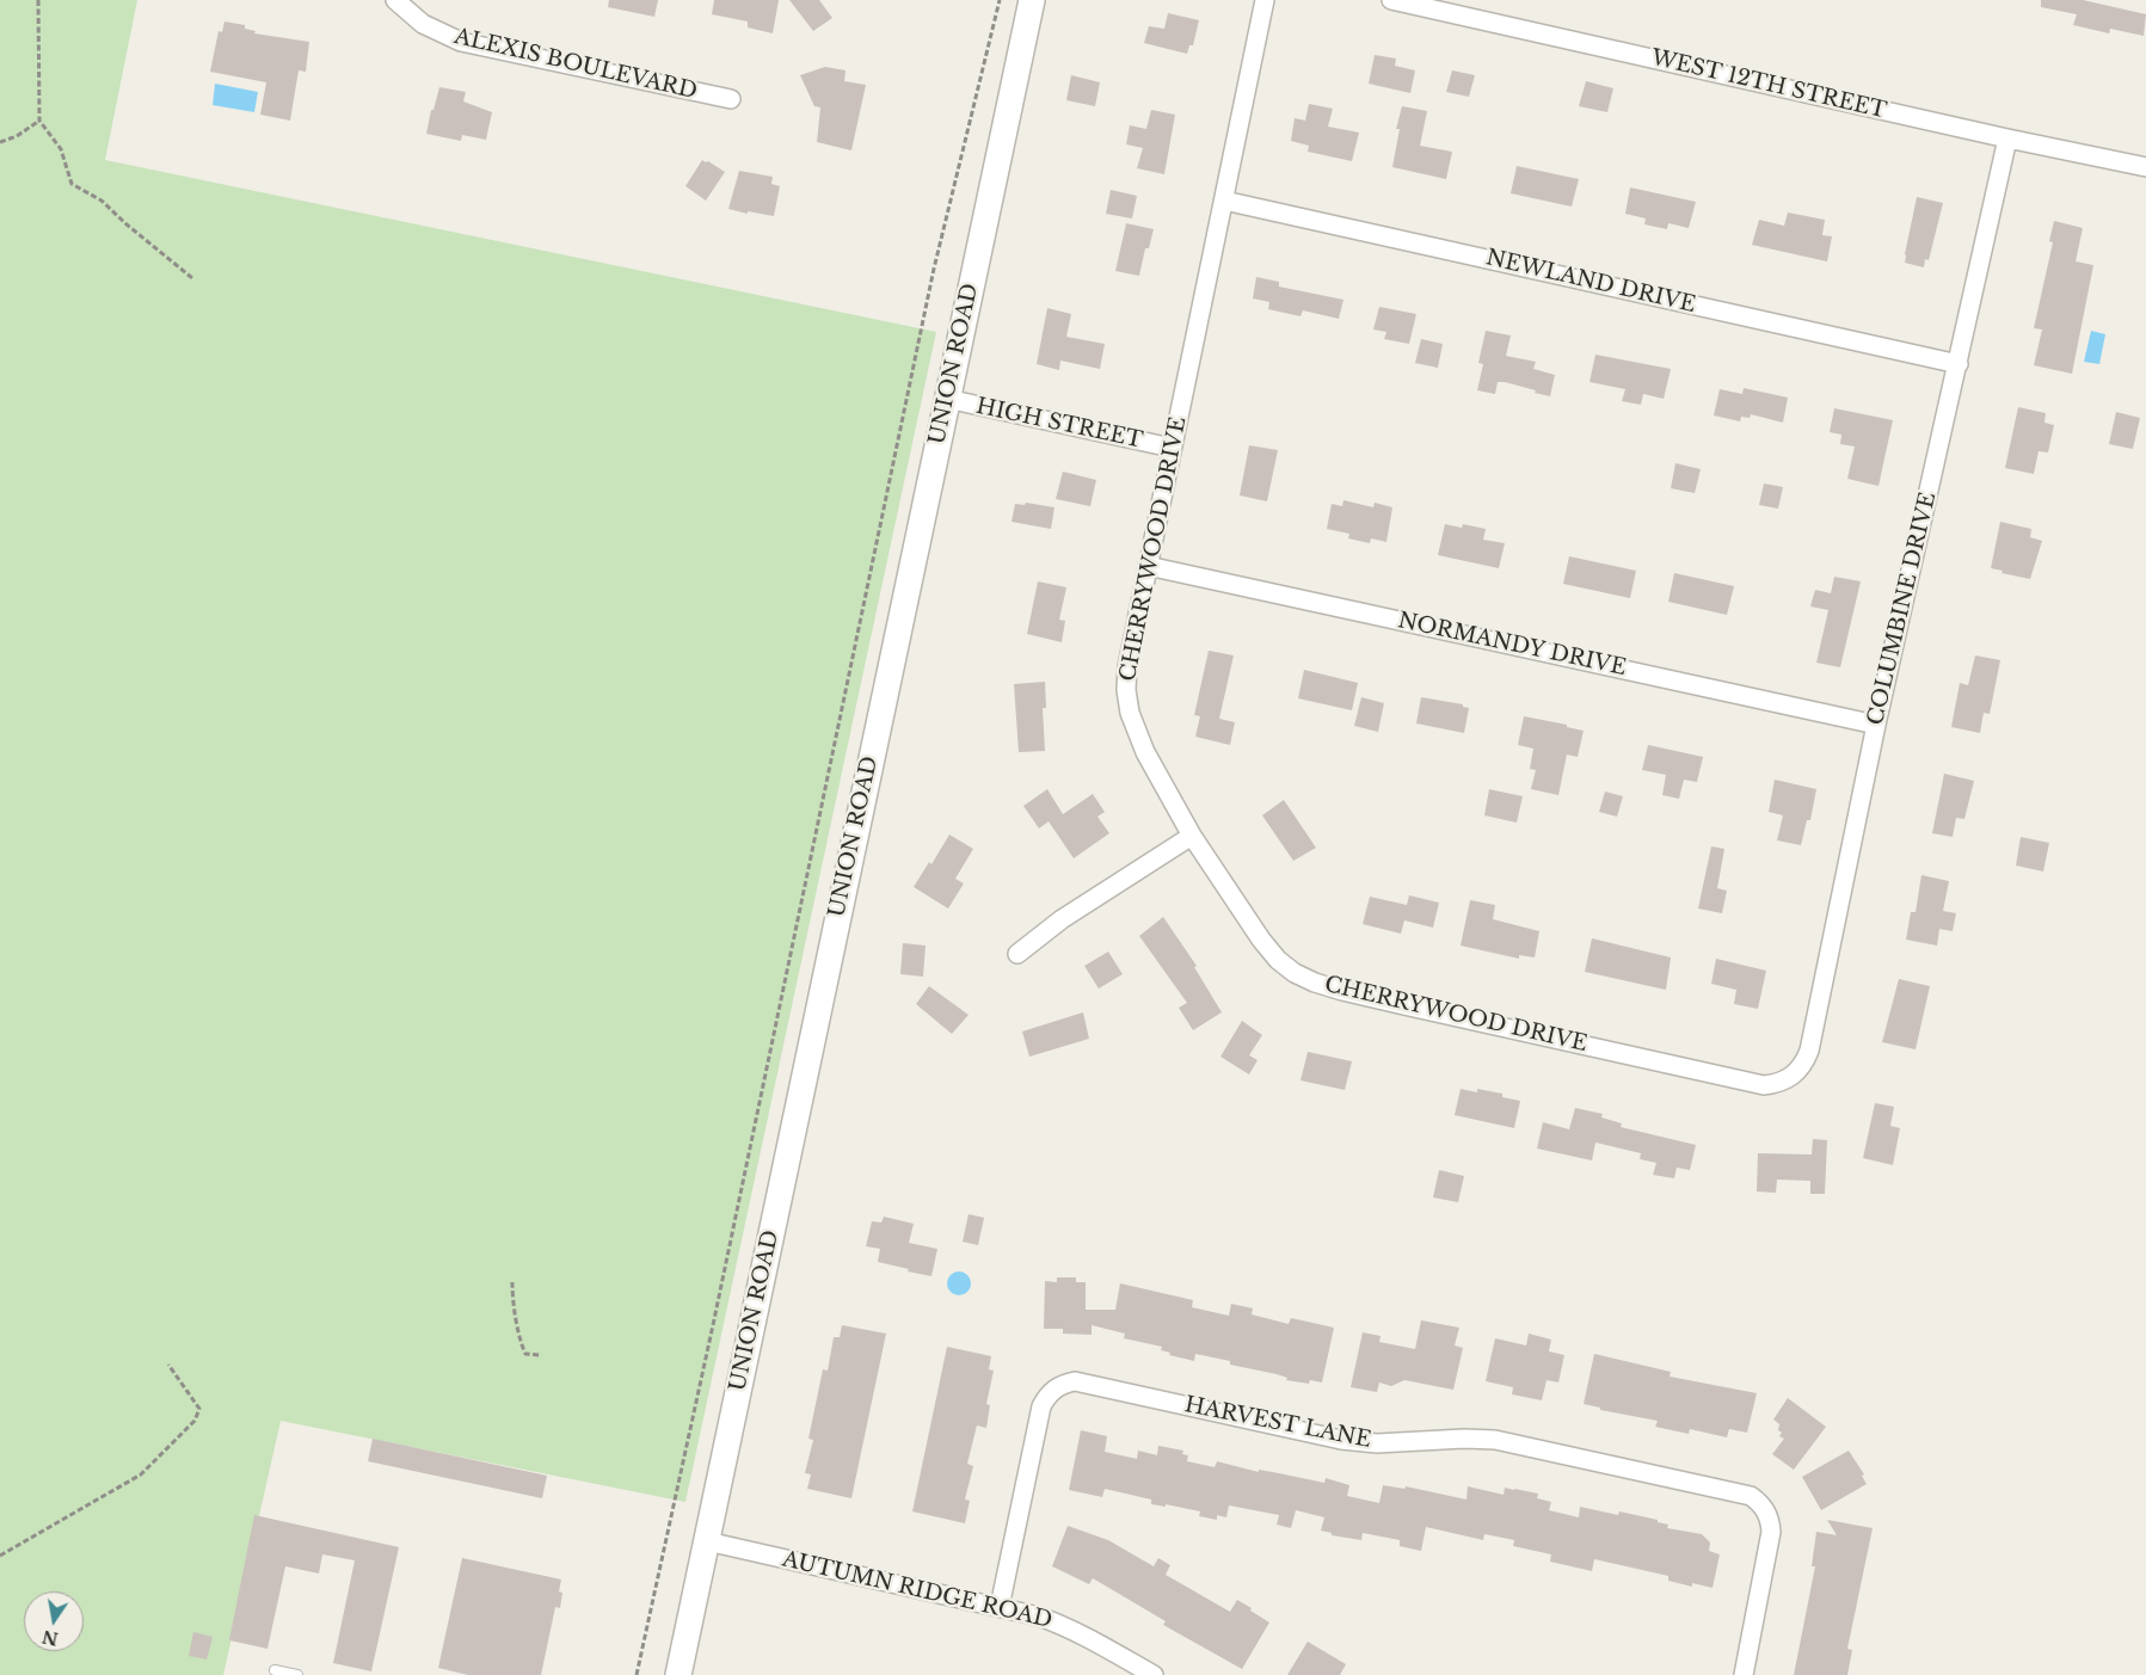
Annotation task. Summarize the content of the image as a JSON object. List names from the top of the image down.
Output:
{
  "streets": {
    "main road": ["UNION ROAD"],
    "street": [
      "ALEXIS BOULEVARD",
      "WEST 12TH STREET",
      "NEWLAND DRIVE",
      "HIGH STREET",
      "CHERRYWOOD DRIVE",
      "COLUMBINE DRIVE",
      "NORMANDY DRIVE",
      "HARVEST LANE",
      "AUTUMN RIDGE ROAD"
    ]
  },
  "crossings": [
    ["WEST 12TH STREET", "COLUMBINE DRIVE"],
    ["NEWLAND DRIVE", "CHERRYWOOD DRIVE"],
    ["NEWLAND DRIVE", "COLUMBINE DRIVE"],
    ["UNION ROAD", "HIGH STREET"],
    ["UNION ROAD", "AUTUMN RIDGE ROAD"],
    ["HIGH STREET", "CHERRYWOOD DRIVE"],
    ["CHERRYWOOD DRIVE", "COLUMBINE DRIVE"],
    ["CHERRYWOOD DRIVE", "NORMANDY DRIVE"],
    ["COLUMBINE DRIVE", "NORMANDY DRIVE"],
    ["HARVEST LANE", "AUTUMN RIDGE ROAD"]
  ],
  "north": "bottom"
}
